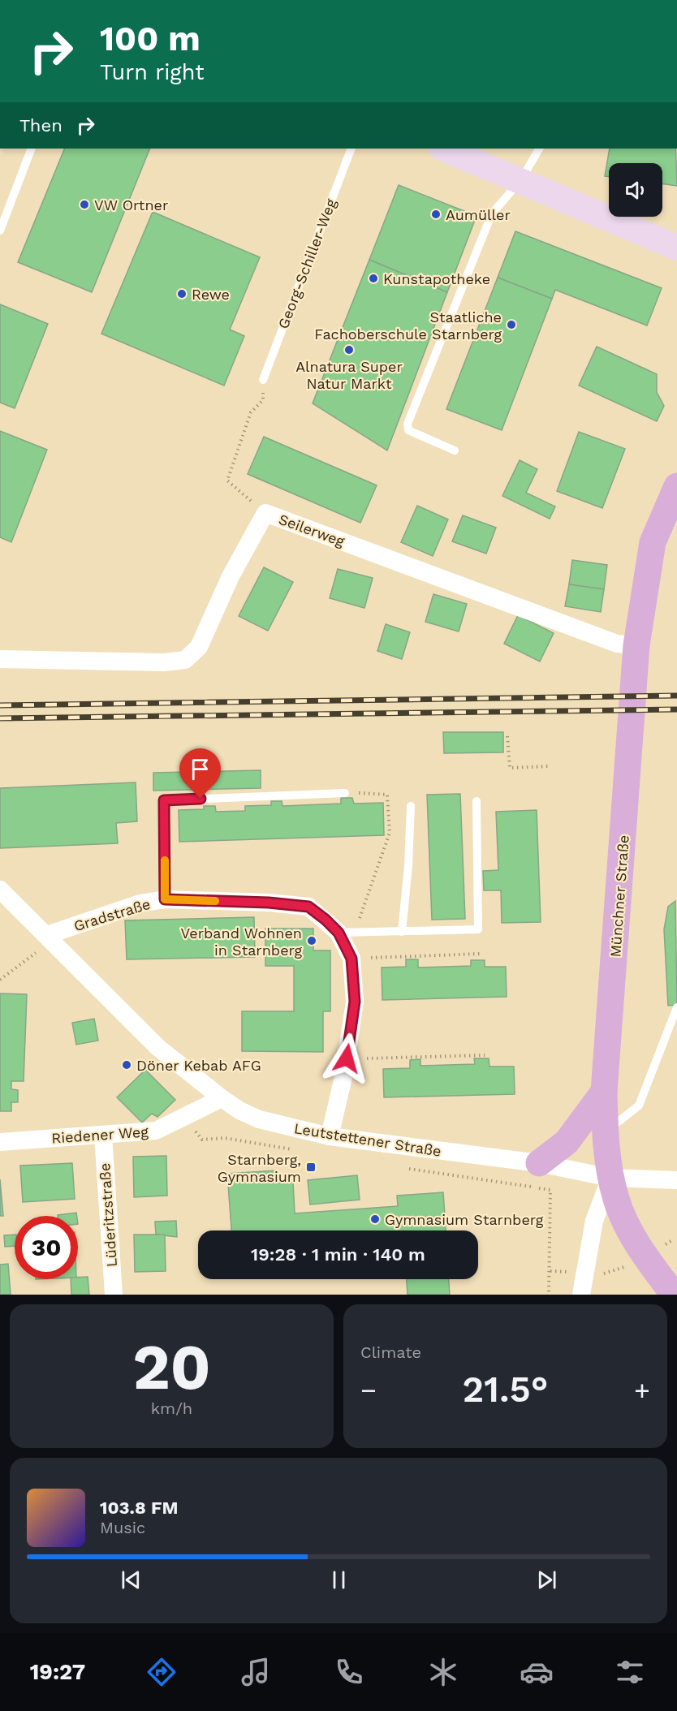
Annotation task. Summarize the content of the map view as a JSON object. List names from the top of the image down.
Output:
{
  "streets": {
    "main road": ["Münchner Straße"],
    "street": [
      "Seilerweg",
      "Gradstraße",
      "Riedener Weg",
      "Leutstettener Straße",
      "Lüderitzstraße"
    ],
    "lane": ["Georg-Schiller-Weg"]
  },
  "crossings": [
    ["Seilerweg", "Münchner Straße"],
    ["Münchner Straße", "Leutstettener Straße"],
    ["Gradstraße", "Leutstettener Straße"],
    ["Riedener Weg", "Leutstettener Straße"],
    ["Riedener Weg", "Lüderitzstraße"]
  ],
  "places": {
    "other": [
      "VW Ortner",
      "Aumüller",
      "Kunstapotheke",
      "Rewe",
      "Staatliche Fachoberschule Starnberg",
      "Alnatura Super Natur Markt",
      "Verband Wohnen in Starnberg",
      "Döner Kebab AFG",
      "Gymnasium Starnberg"
    ],
    "transit": ["Starnberg, Gymnasium"]
  },
  "page": {
    "turn": ["100 m", "Turn right"],
    "then": "Then",
    "limit": "30",
    "trip": "19:28 · 1 min · 140 m",
    "tile": [
      ["20", "km/h"],
      "Climate"
    ],
    "heat": ["−", "21.5°", "+"],
    "song": ["103.8 FM", "Music"],
    "tabs": "19:27"
  }
}
